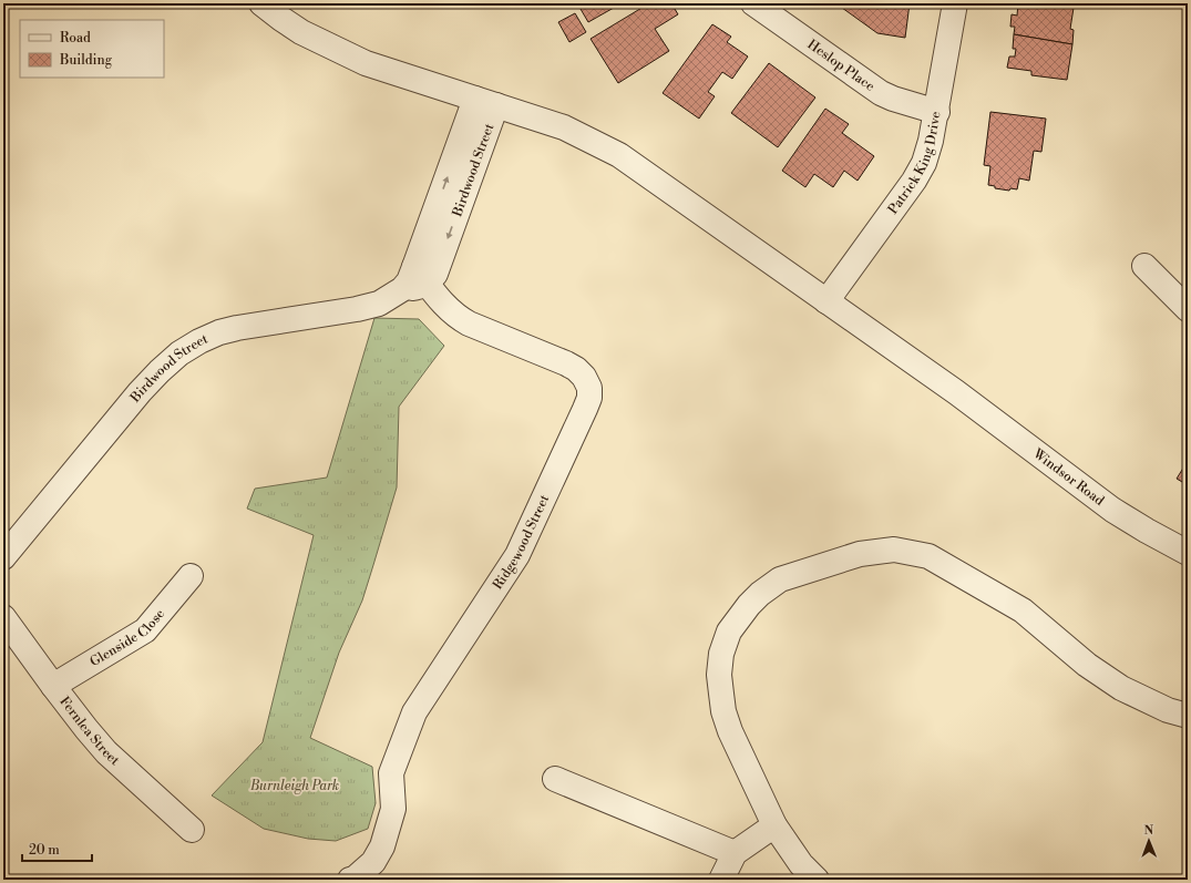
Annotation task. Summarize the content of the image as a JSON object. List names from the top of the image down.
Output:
{
  "streets": {
    "street": [
      "Heslop Place",
      "Patrick King Drive",
      "Birdwood Street",
      "Windsor Road",
      "Ridgewood Street",
      "Glenside Close",
      "Fernlea Street"
    ]
  },
  "crossings": [
    ["Heslop Place", "Patrick King Drive"],
    ["Patrick King Drive", "Windsor Road"],
    ["Birdwood Street", "Windsor Road"],
    ["Birdwood Street", "Ridgewood Street"],
    ["Glenside Close", "Fernlea Street"]
  ],
  "parks": ["Burnleigh Park"],
  "legend": ["Road", "Building"],
  "scale_bar": "20 m",
  "north": "top"
}
